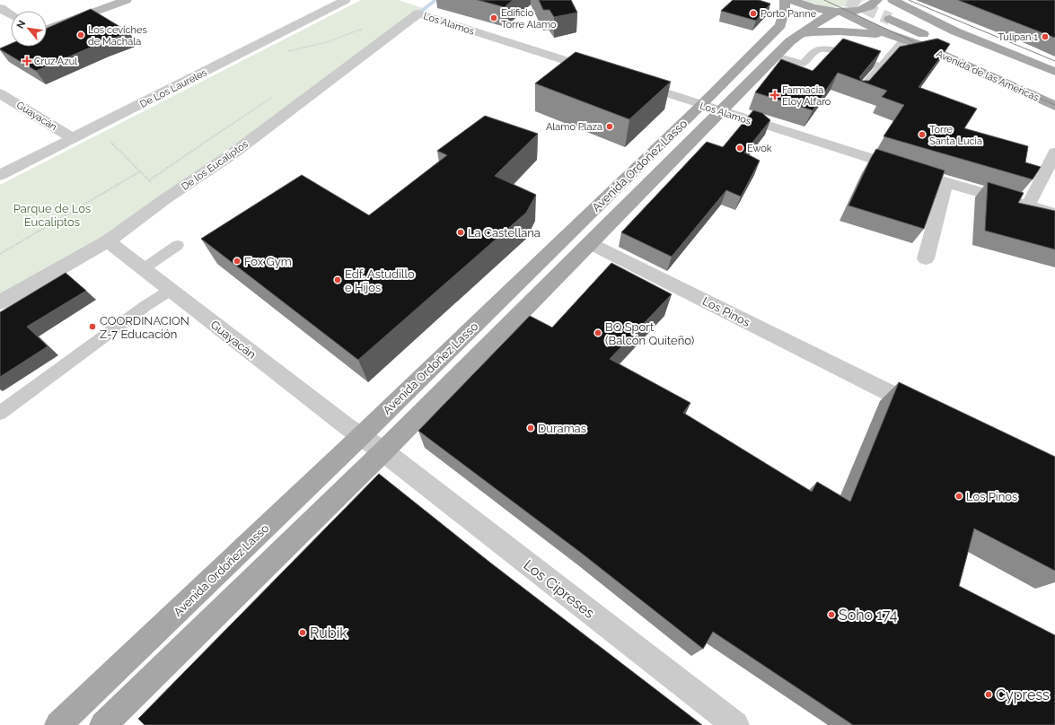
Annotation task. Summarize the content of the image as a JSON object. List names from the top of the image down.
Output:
{
  "streets": {
    "main road": ["Avenida de las Américas", "Avenida Ordoñez Lasso"],
    "street": [
      "Los Alamos",
      "De Los Laureles",
      "Guayacán",
      "De los Eucaliptos",
      "Los Pinos",
      "Los Cipreses"
    ]
  },
  "crossings": [
    ["Los Alamos", "De los Eucaliptos"],
    ["Los Alamos", "Avenida Ordoñez Lasso"],
    ["Avenida de las Américas", "Avenida Ordoñez Lasso"],
    ["De Los Laureles", "Guayacán"],
    ["Guayacán", "De los Eucaliptos"],
    ["Guayacán", "Avenida Ordoñez Lasso"],
    ["Guayacán", "Los Cipreses"],
    ["Avenida Ordoñez Lasso", "Los Pinos"],
    ["Avenida Ordoñez Lasso", "Los Cipreses"]
  ],
  "parks": ["Parque de Los Eucaliptos"],
  "places": {
    "other": [
      "Porto Panne",
      "Edificio Torre Alamo",
      "Los ceviches de Machala",
      "Tulipan 1",
      "Alamo Plaza",
      "Torre Santa Lucia",
      "Ewok",
      "La Castellana",
      "Fox Gym",
      "Edf. Astudillo e Hijos",
      "COORDINACION Z-7 Educación",
      "BQ Sport (Balcón Quiteño)",
      "Duramas",
      "Los Pinos",
      "Soho 174",
      "Rubik",
      "Cypress"
    ],
    "health": ["Cruz Azul", "Farmacia Eloy Alfaro"]
  },
  "north": "top left"
}
